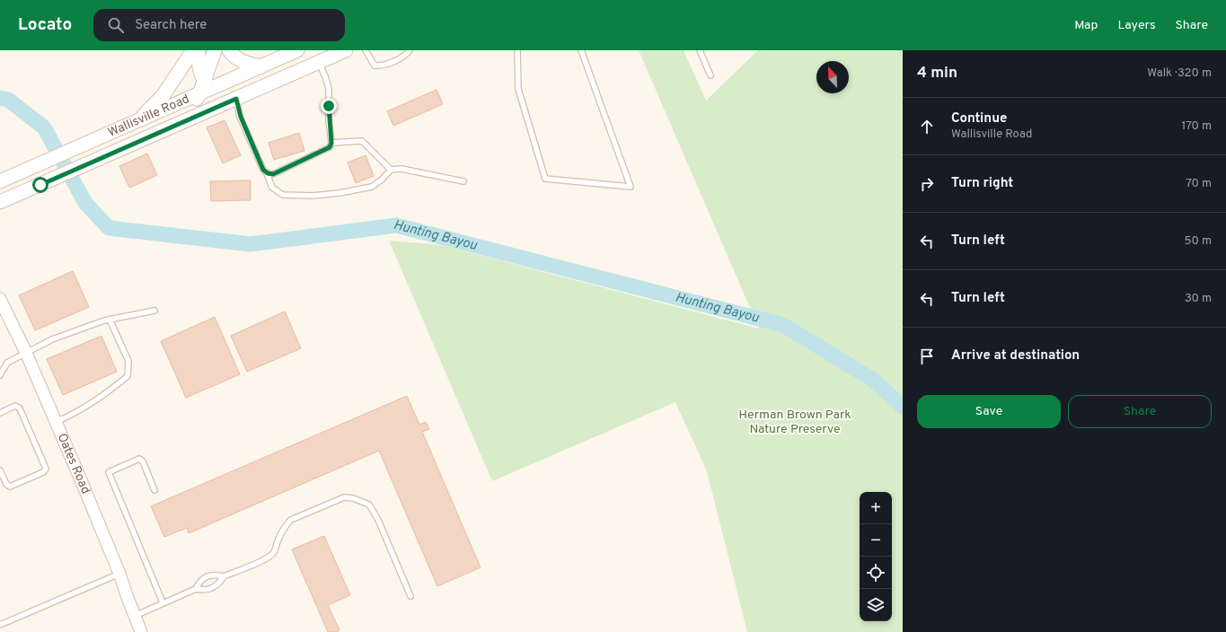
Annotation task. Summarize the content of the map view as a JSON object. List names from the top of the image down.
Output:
{
  "streets": {
    "main road": ["Wallisville Road"],
    "street": ["Oates Road"]
  },
  "water": ["Hunting Bayou"],
  "parks": ["Herman Brown Park Nature Preserve"],
  "north": "top left",
  "page": {
    "header": "Locato",
    "search": "Search here",
    "nav": ["Map", "Layers", "Share"],
    "heading": ["4 min", "Walk · 320 m"],
    "list": [
      ["Continue", "Wallisville Road", "170 m"],
      ["Turn right", "70 m"],
      ["Turn left", "50 m"],
      ["Turn left", "30 m"],
      "Arrive at destination"
    ],
    "buttons": ["Save", "Share"],
    "map_buttons": ["+", "−"]
  }
}
